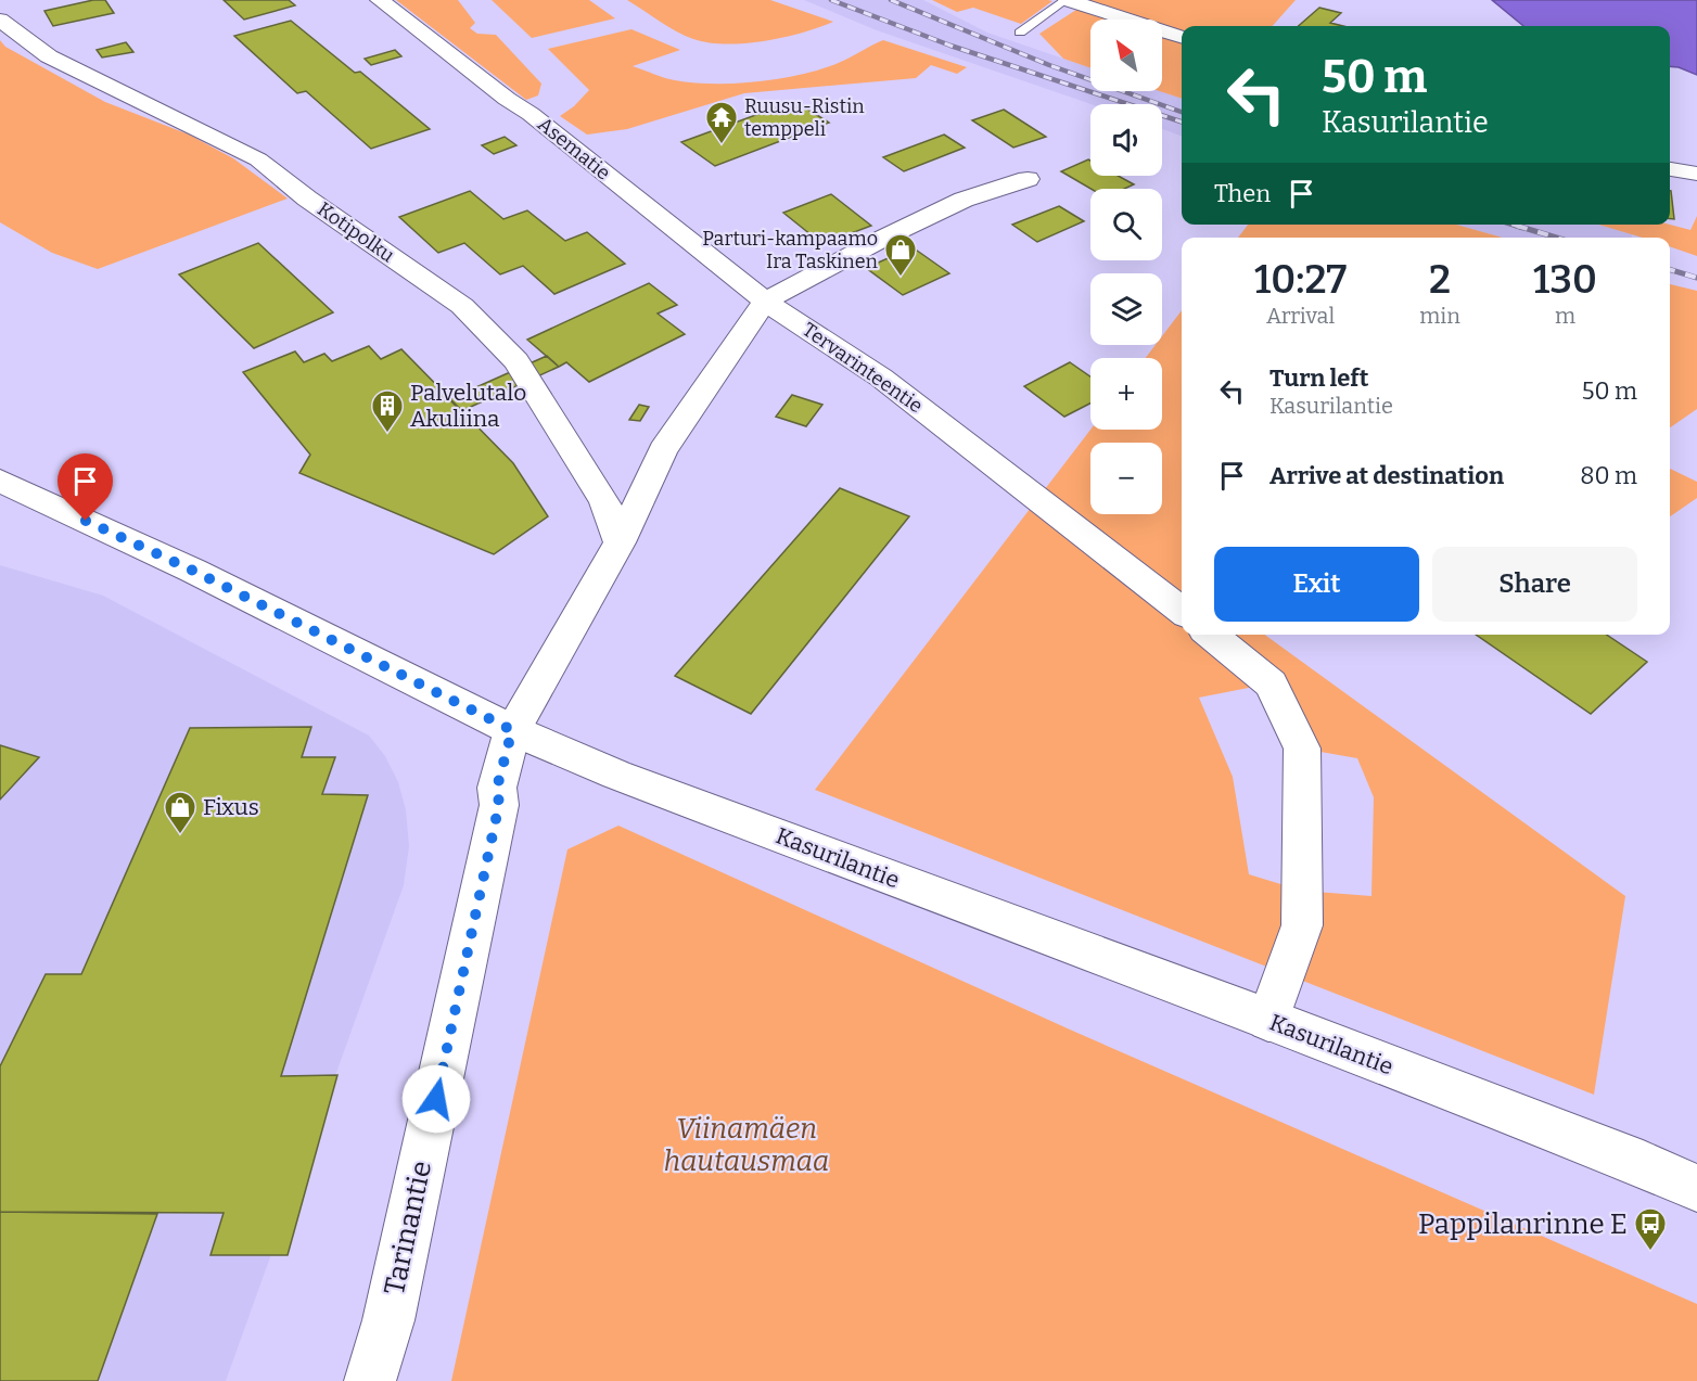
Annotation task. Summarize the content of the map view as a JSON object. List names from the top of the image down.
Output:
{
  "streets": {
    "street": [
      "Asematie",
      "Kotipolku",
      "Tervarinteentie",
      "Kasurilantie",
      "Tarinantie"
    ]
  },
  "crossings": [
    ["Asematie", "Tervarinteentie"],
    ["Asematie", "Tarinantie"],
    ["Kotipolku", "Tarinantie"],
    ["Tervarinteentie", "Tarinantie"],
    ["Kasurilantie", "Tarinantie"]
  ],
  "parks": ["Viinamäen hautausmaa"],
  "places": {
    "temple": ["Ruusu-Ristin temppeli"],
    "shop": ["Parturi-kampaamo Ira Taskinen", "Fixus"],
    "building": ["Palvelutalo Akuliina"],
    "bus stop": ["Pappilanrinne E"]
  },
  "north": "top left",
  "page": {
    "map_buttons": ["+", "−"],
    "turn": ["50 m", "Kasurilantie"],
    "then": "Then",
    "eta": [
      "10:27",
      "Arrival",
      "2",
      "min",
      "130",
      "m"
    ],
    "list": [
      {
        "name": "Turn left",
        "note": "Kasurilantie",
        "value": "50 m"
      },
      {
        "name": "Arrive at destination",
        "value": "80 m"
      }
    ],
    "buttons": ["Exit", "Share"]
  }
}
